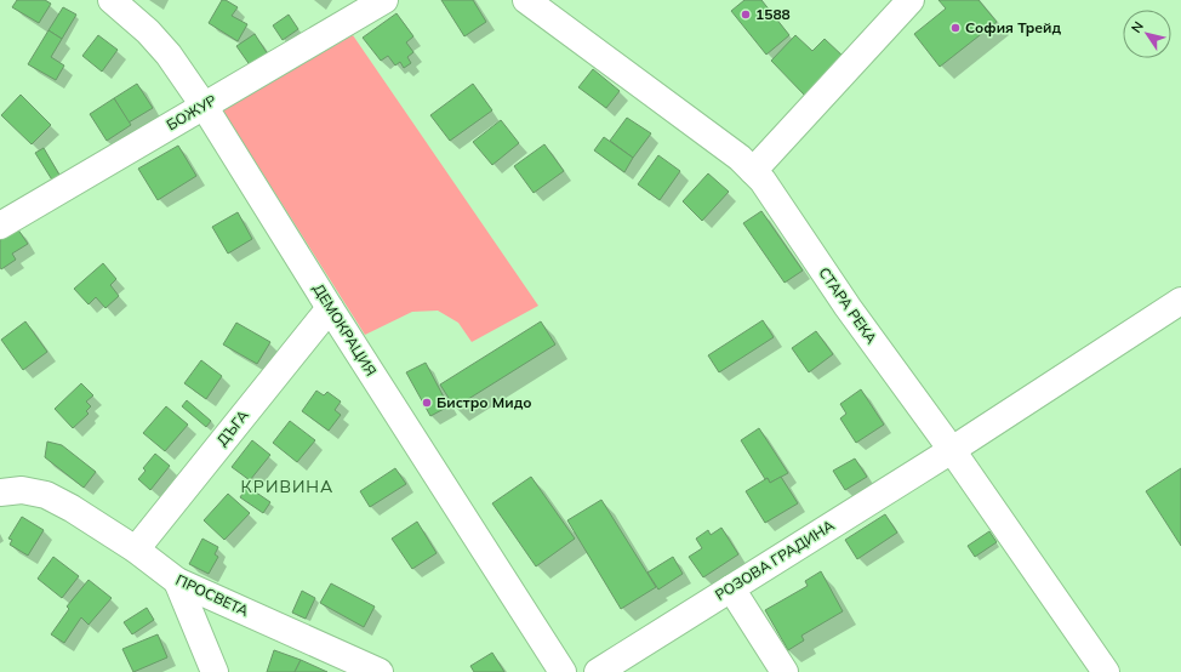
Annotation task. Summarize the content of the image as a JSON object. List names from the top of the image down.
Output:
{
  "streets": {
    "street": [
      "БОЖУР",
      "СТАРА РЕКА",
      "ДЕМОКРАЦИЯ",
      "ДЪГА",
      "РОЗОВА ГРАДИНА",
      "ПРОСВЕТА"
    ]
  },
  "crossings": [
    ["БОЖУР", "ДЕМОКРАЦИЯ"],
    ["СТАРА РЕКА", "РОЗОВА ГРАДИНА"],
    ["ДЕМОКРАЦИЯ", "ДЪГА"],
    ["ДЪГА", "ПРОСВЕТА"]
  ],
  "districts": ["КРИВИНА"],
  "places": ["1588", "София Трейд", "Бистро Мидо"],
  "north": "top left"
}
